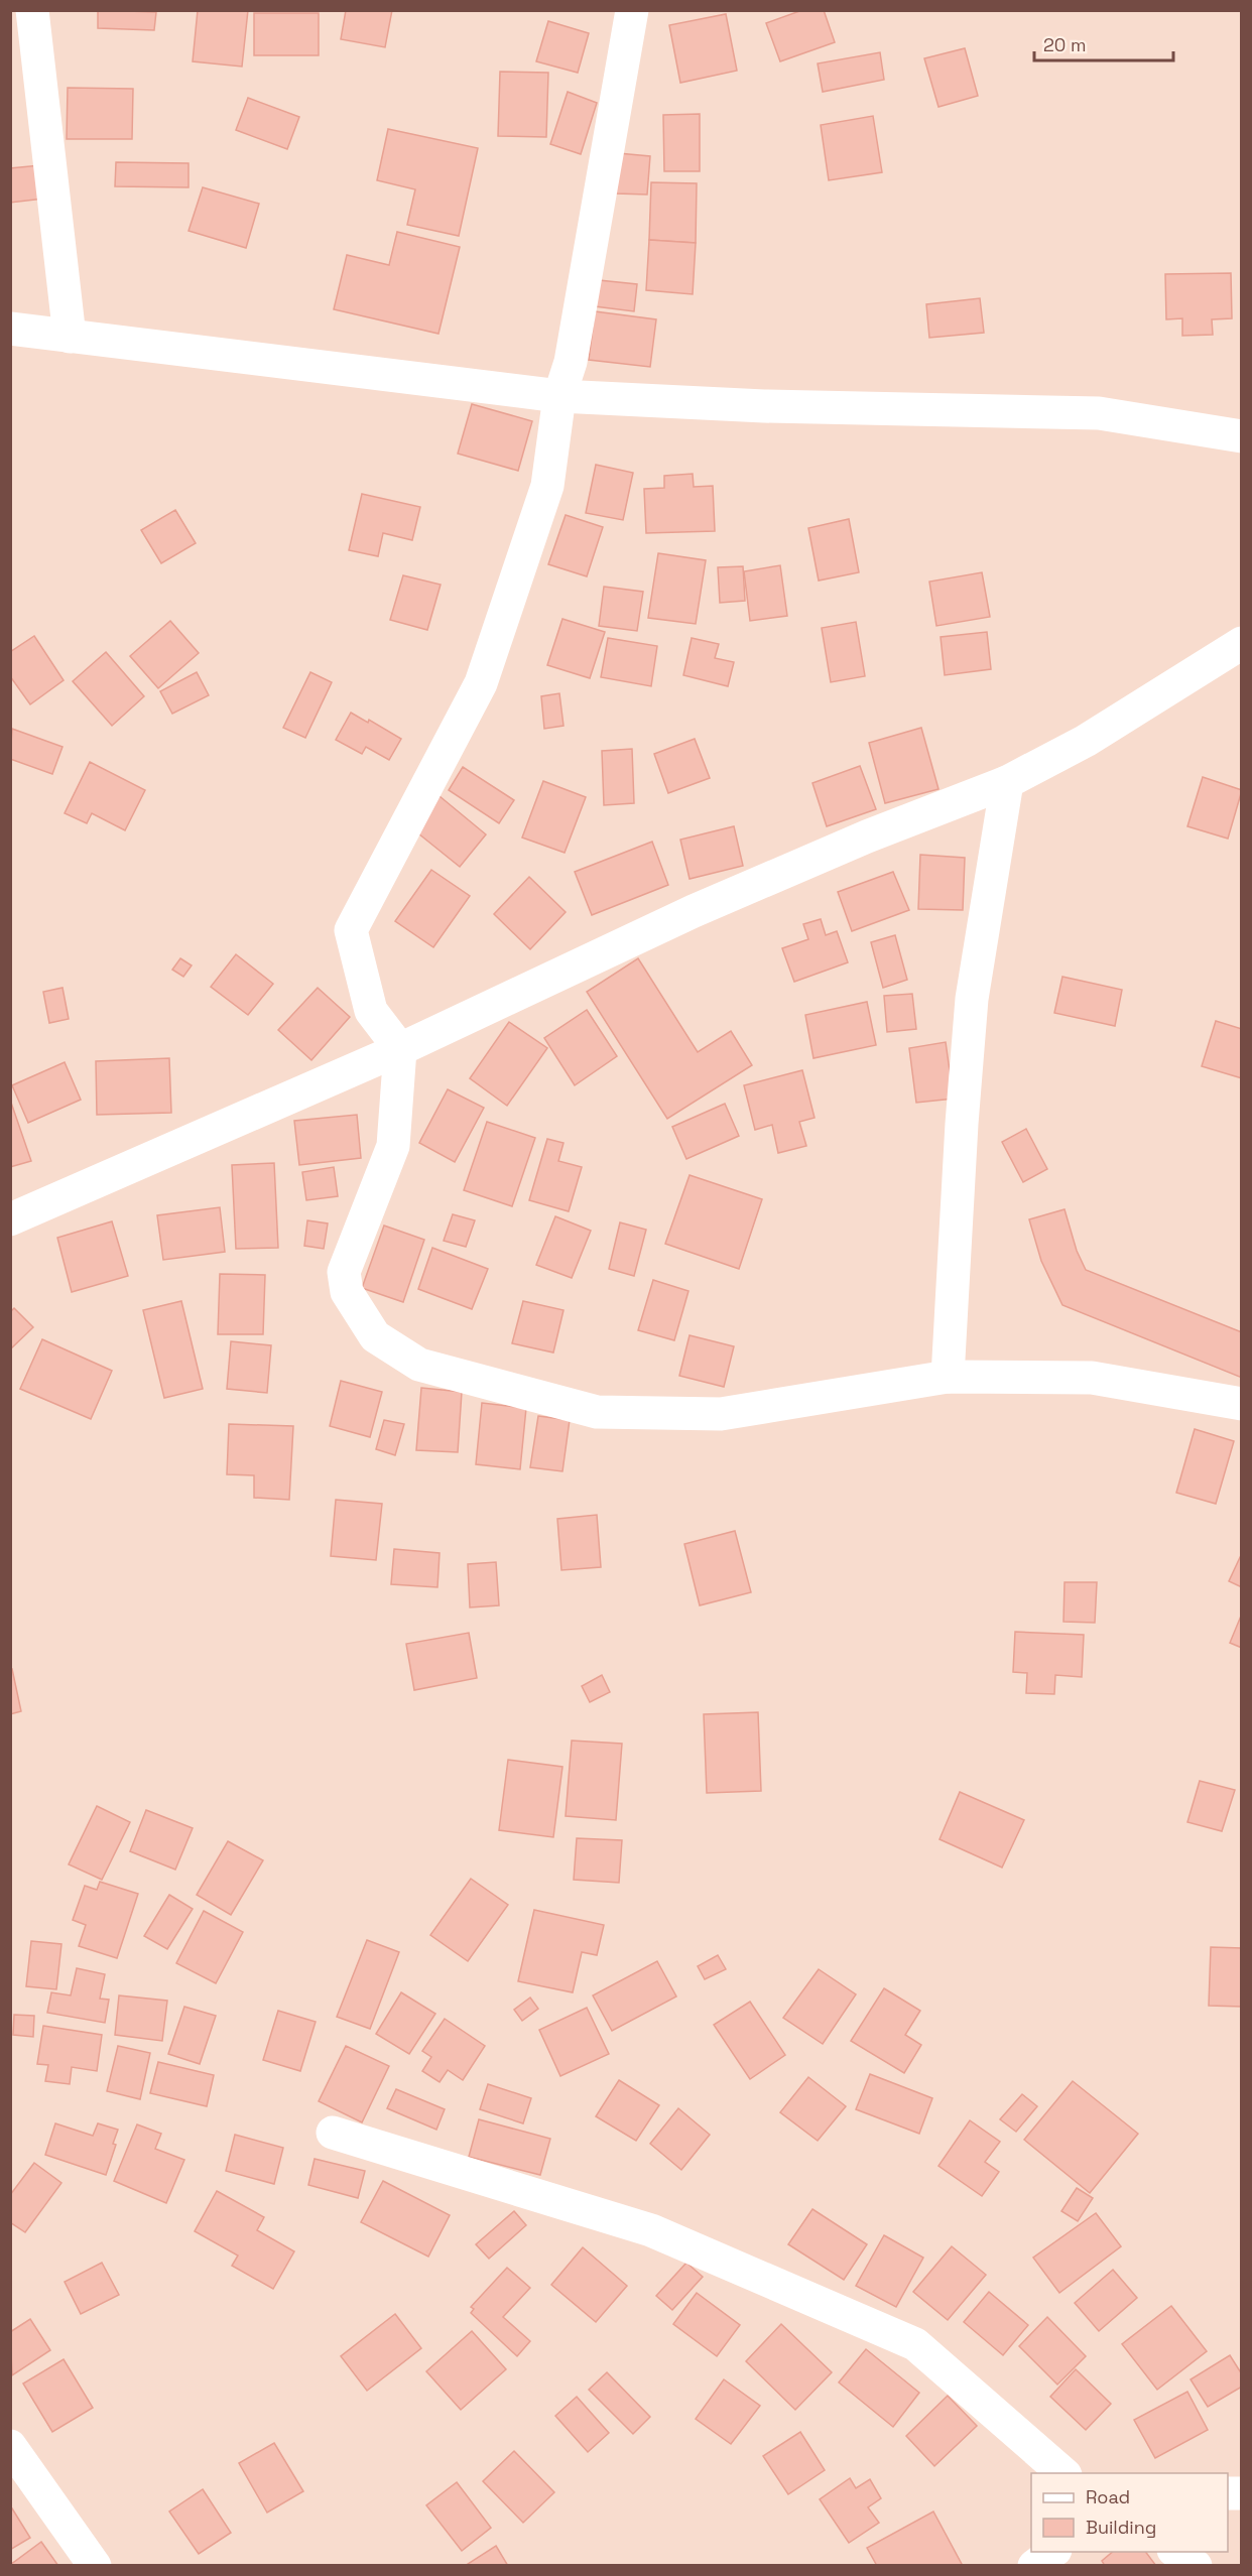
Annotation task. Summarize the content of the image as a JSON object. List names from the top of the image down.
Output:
{
  "legend": ["Road", "Building"],
  "scale_bar": "20 m"
}
